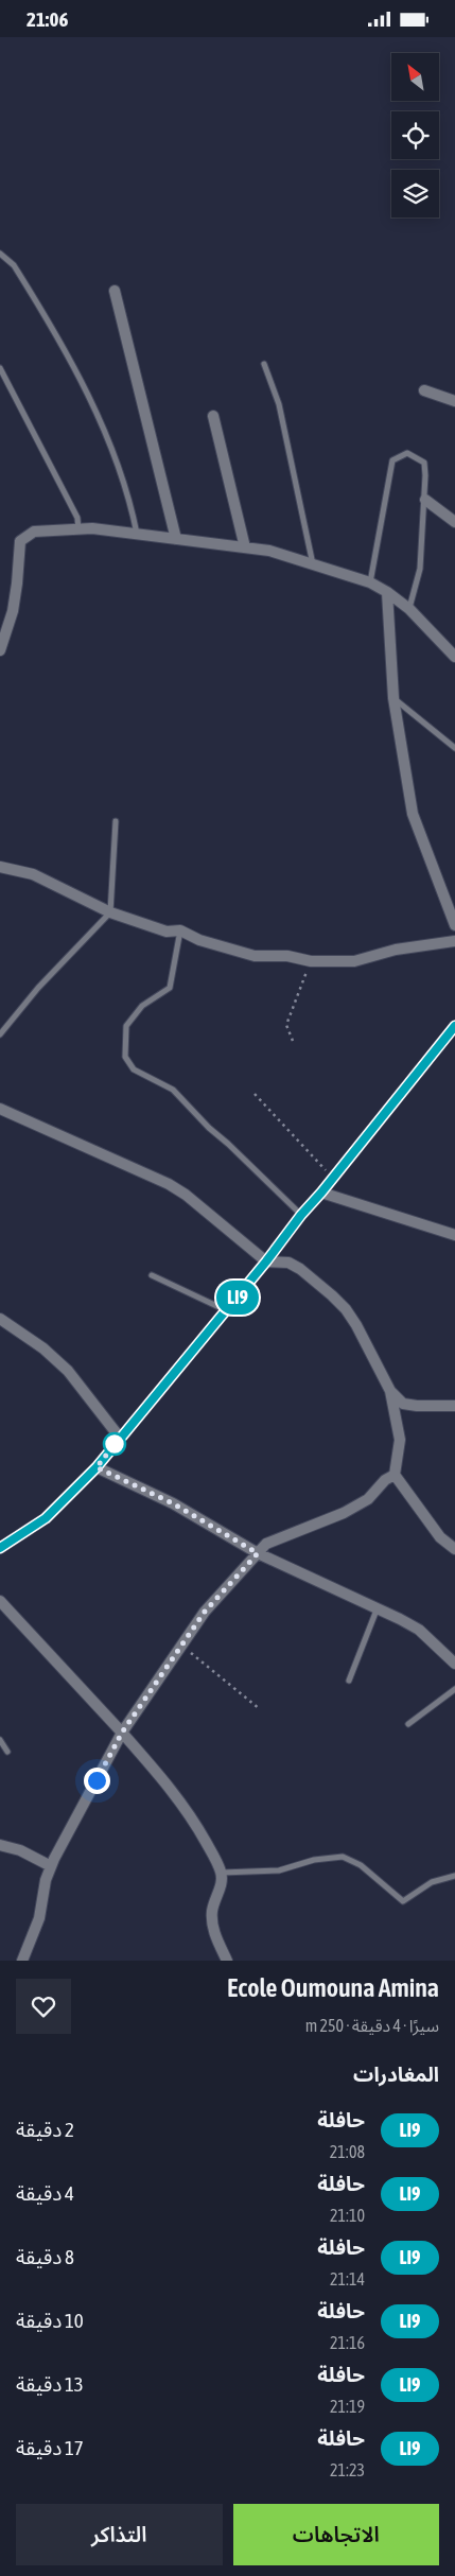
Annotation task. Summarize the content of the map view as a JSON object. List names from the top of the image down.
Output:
{
  "lines": ["bus line LI9"],
  "north": "top left",
  "page": {
    "status": "21:06",
    "on_map": "LI9",
    "heading": [
      ["Ecole Oumouna Amina", "سيرًا · 4 دقيقة · 250 m"],
      "المغادرات"
    ],
    "list": [
      {
        "mark": "LI9",
        "name": "حافلة",
        "note": "21:08",
        "value": "2 دقيقة"
      },
      {
        "mark": "LI9",
        "name": "حافلة",
        "note": "21:10",
        "value": "4 دقيقة"
      },
      {
        "mark": "LI9",
        "name": "حافلة",
        "note": "21:14",
        "value": "8 دقيقة"
      },
      {
        "mark": "LI9",
        "name": "حافلة",
        "note": "21:16",
        "value": "10 دقيقة"
      },
      {
        "mark": "LI9",
        "name": "حافلة",
        "note": "21:19",
        "value": "13 دقيقة"
      },
      {
        "mark": "LI9",
        "name": "حافلة",
        "note": "21:23",
        "value": "17 دقيقة"
      }
    ],
    "buttons": ["الاتجاهات", "التذاكر"]
  }
}
